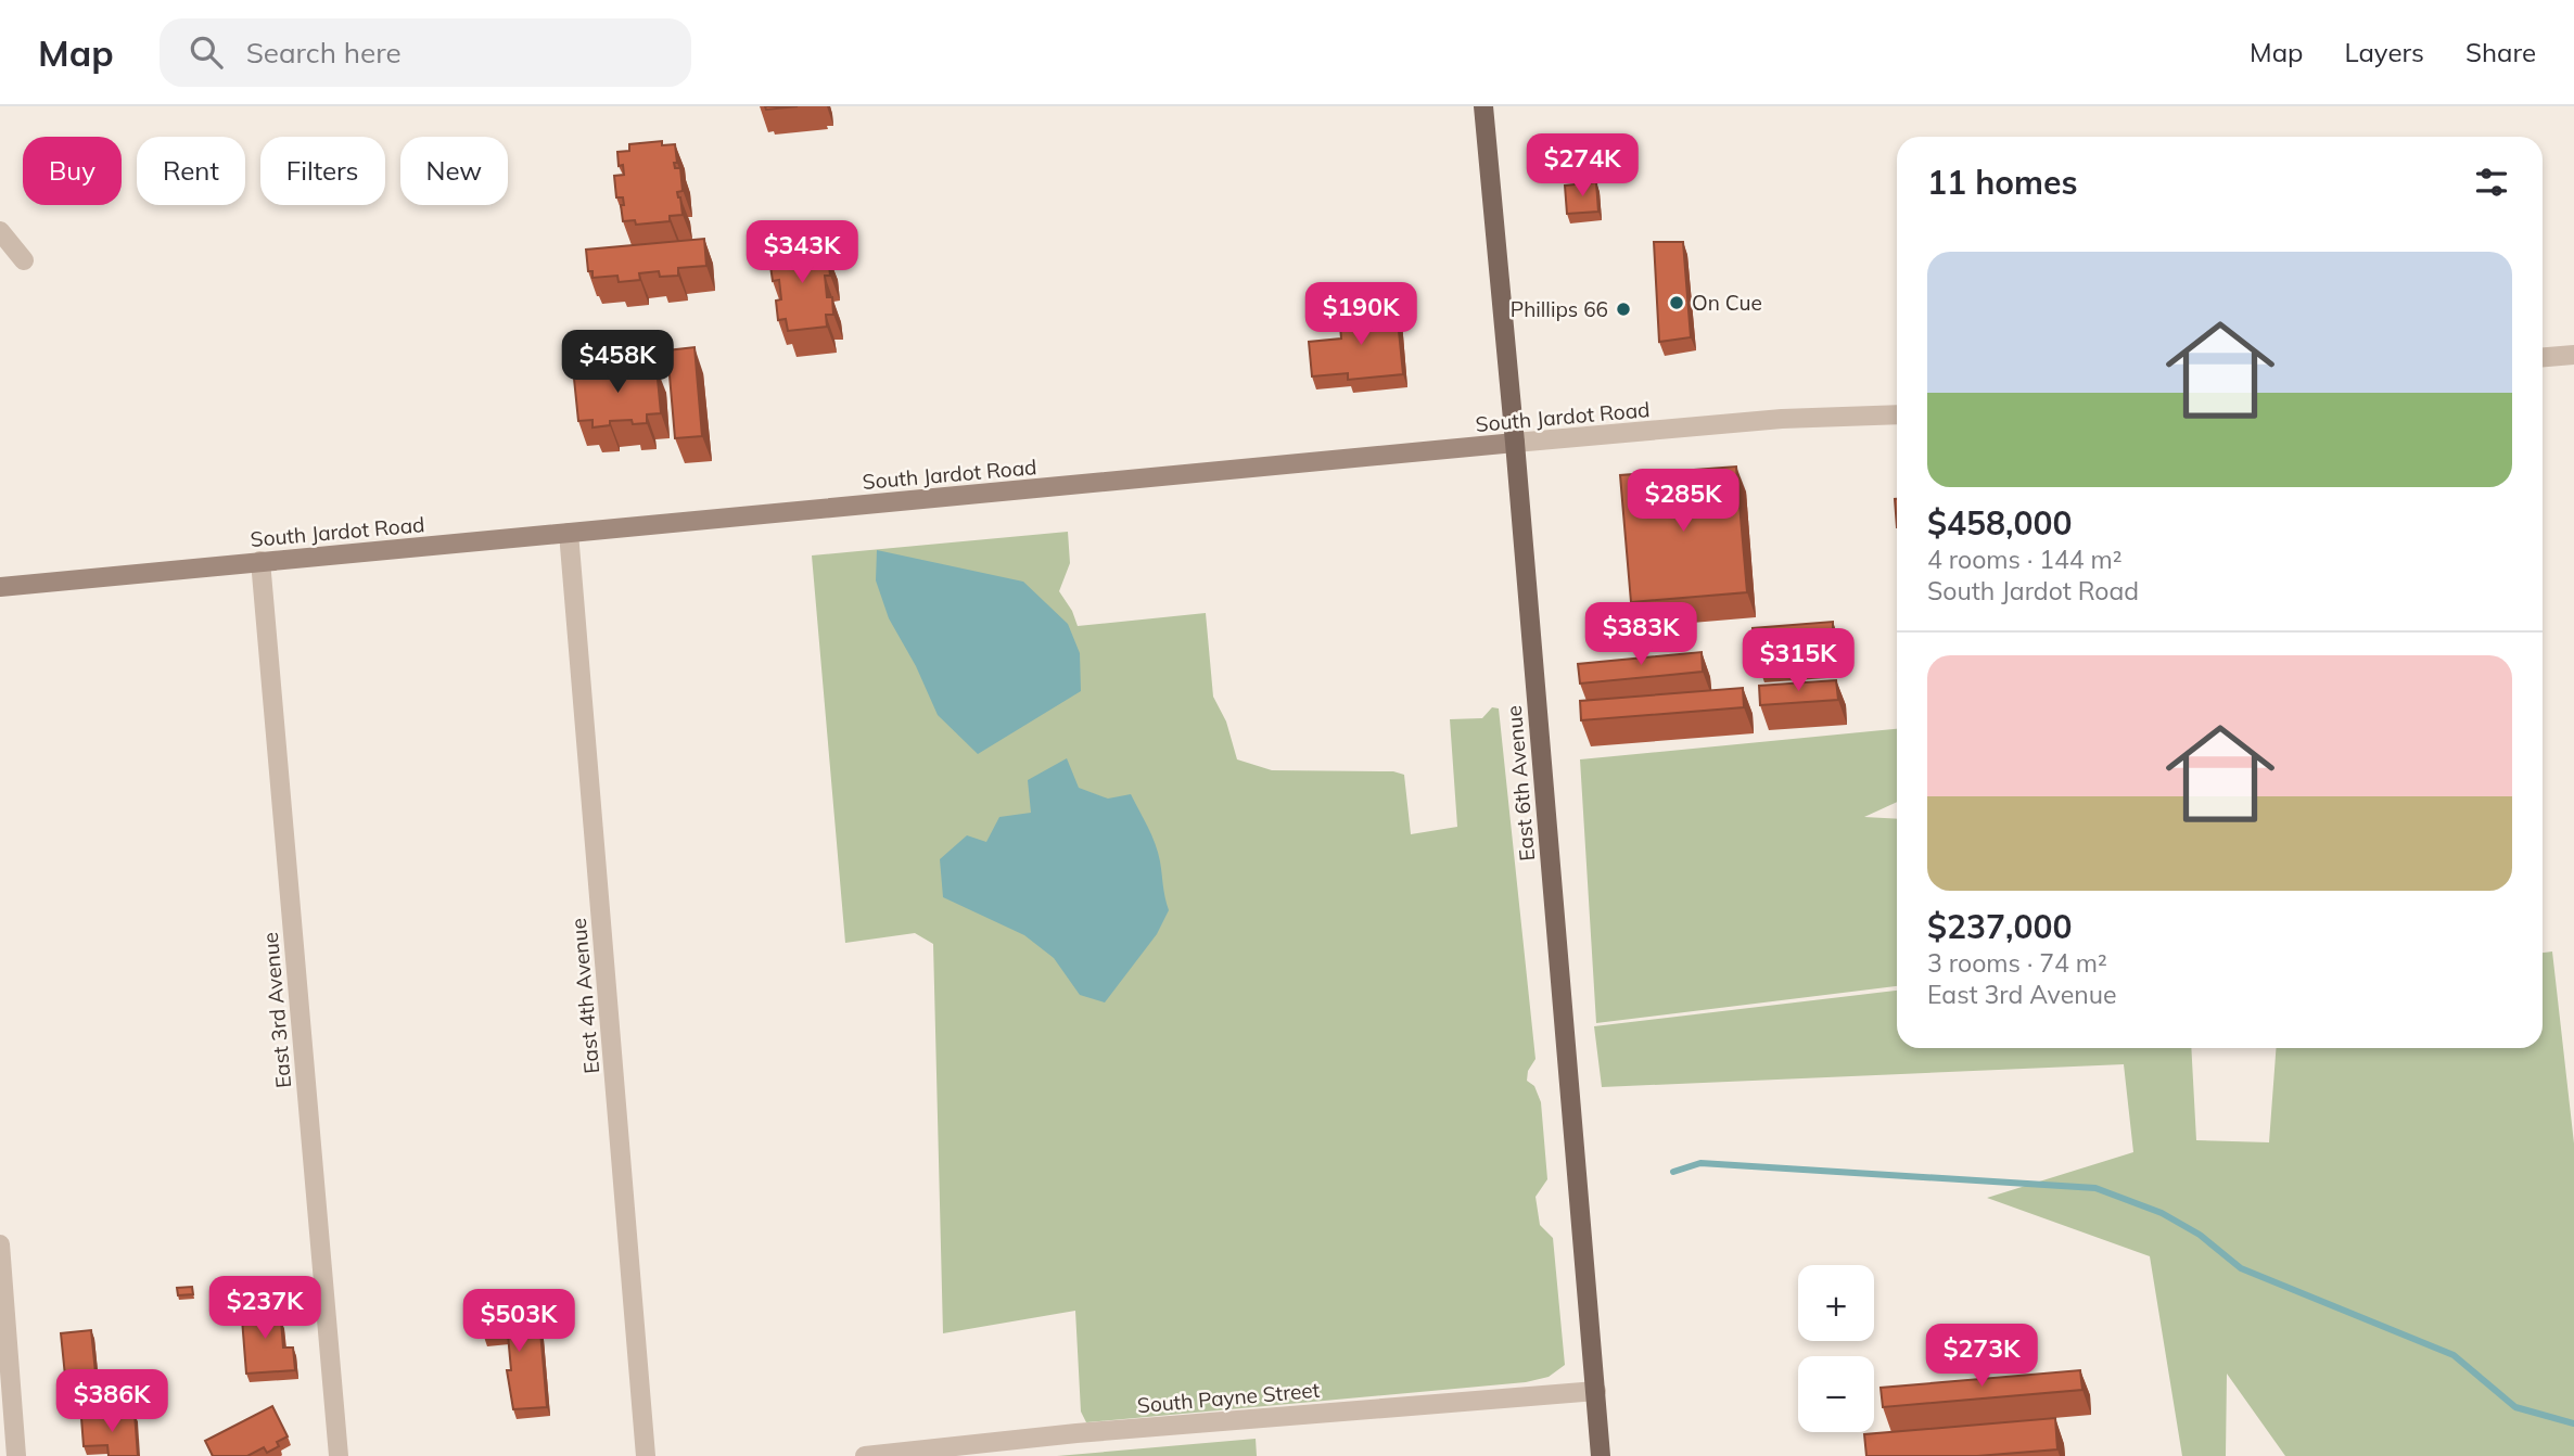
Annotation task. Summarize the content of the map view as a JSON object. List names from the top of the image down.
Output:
{
  "streets": {
    "main road": ["South Jardot Road", "East 6th Avenue"],
    "street": ["East 4th Avenue", "East 3rd Avenue", "South Payne Street"]
  },
  "crossings": [
    ["South Jardot Road", "East 6th Avenue"],
    ["South Jardot Road", "East 4th Avenue"],
    ["South Jardot Road", "East 3rd Avenue"],
    ["East 6th Avenue", "South Payne Street"]
  ],
  "places": ["On Cue", "Phillips 66"],
  "page": {
    "header": "Map",
    "search": "Search here",
    "nav": ["Map", "Layers", "Share"],
    "price": [
      "$274K",
      "$343K",
      "$190K",
      "$458K",
      "$285K",
      "$383K",
      "$315K",
      "$237K",
      "$503K",
      "$273K",
      "$386K"
    ],
    "chip": [
      "Buy",
      "Rent",
      "Filters",
      "New"
    ],
    "heading": "11 homes",
    "list": [
      {
        "name": "$458,000",
        "note": "4 rooms · 144 m² · South Jardot Road"
      },
      {
        "name": "$237,000",
        "note": "3 rooms · 74 m² · East 3rd Avenue"
      }
    ],
    "map_buttons": ["+", "−"]
  }
}
